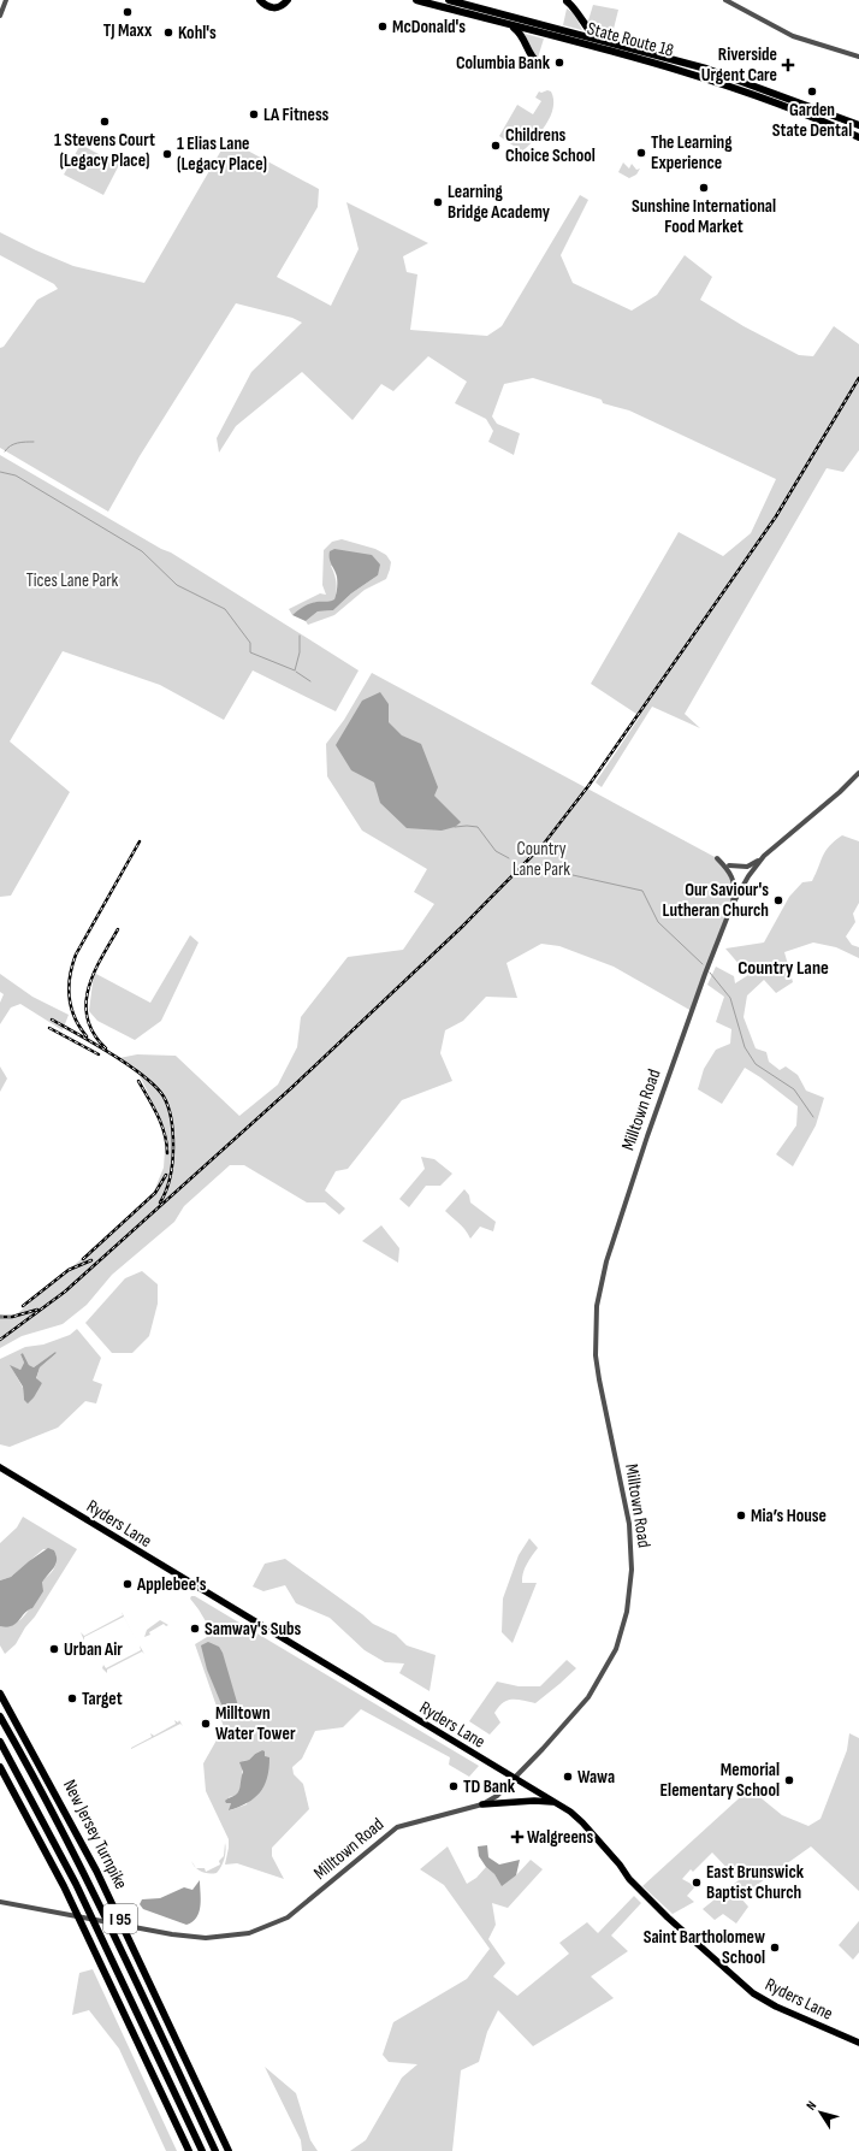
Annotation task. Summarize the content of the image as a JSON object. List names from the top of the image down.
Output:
{
  "streets": {
    "highway": ["State Route 18", "New Jersey Turnpike", "I 95"],
    "main road": ["Ryders Lane"],
    "street": ["Milltown Road"]
  },
  "crossings": [
    ["Milltown Road", "Ryders Lane"]
  ],
  "districts": ["Country Lane"],
  "parks": ["Tices Lane Park", "Country Lane Park"],
  "places": {
    "other": [
      "TJ Maxx",
      "McDonald's",
      "Kohl's",
      "Columbia Bank",
      "Garden State Dental",
      "LA Fitness",
      "1 Stevens Court (Legacy Place)",
      "Childrens Choice School",
      "The Learning Experience",
      "1 Elias Lane (Legacy Place)",
      "Sunshine International Food Market",
      "Learning Bridge Academy",
      "Our Saviour's Lutheran Church",
      "Mia’s House",
      "Applebee's",
      "Samway's Subs",
      "Urban Air",
      "Target",
      "Milltown Water Tower",
      "Wawa",
      "Memorial Elementary School",
      "TD Bank",
      "East Brunswick Baptist Church",
      "Saint Bartholomew School"
    ],
    "health": ["Riverside Urgent Care", "Walgreens"]
  },
  "north": "top left"
}
